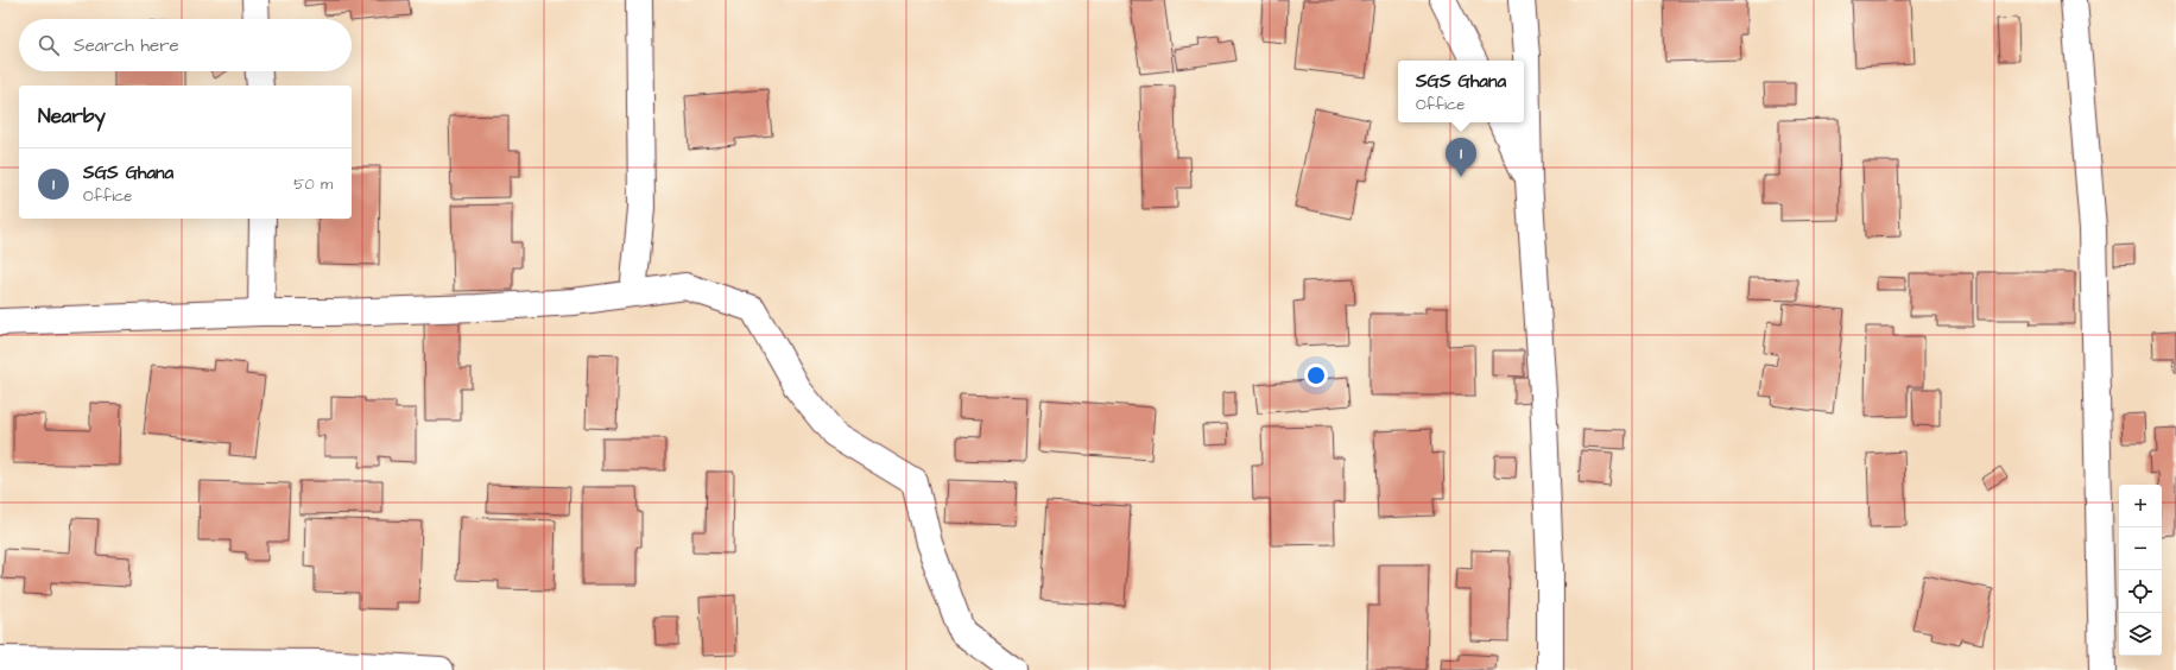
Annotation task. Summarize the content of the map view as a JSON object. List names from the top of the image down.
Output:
{
  "page": {
    "search": "Search here",
    "popup": ["SGS Ghana", "Office"],
    "heading": "Nearby",
    "pins": "1",
    "list": [
      {
        "mark": "1",
        "name": "SGS Ghana",
        "note": "Office",
        "value": "50 m"
      }
    ],
    "map_buttons": ["+", "−"]
  }
}
